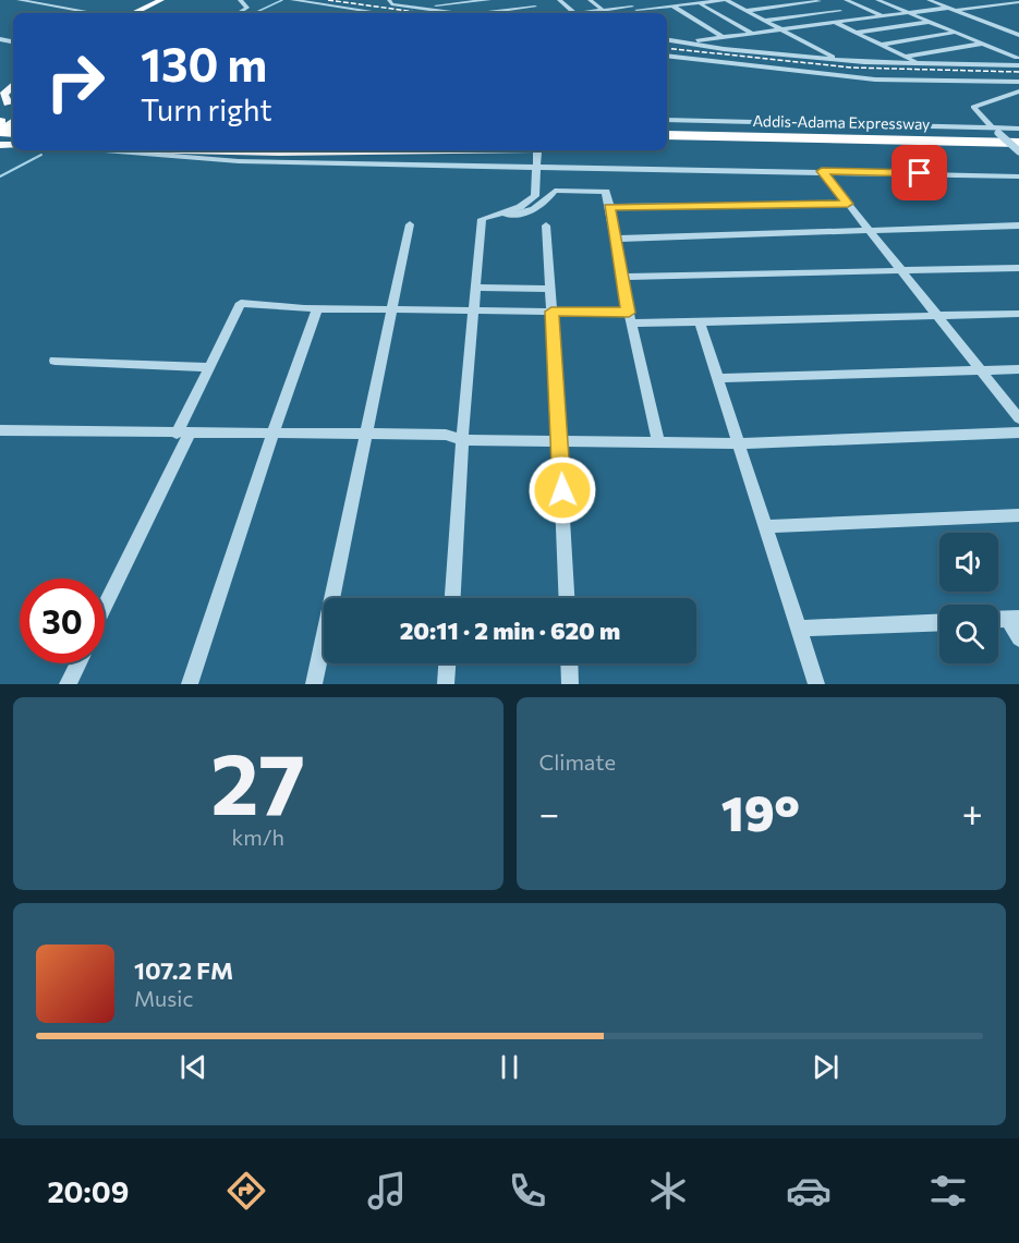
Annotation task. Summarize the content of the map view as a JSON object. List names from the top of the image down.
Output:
{
  "streets": {
    "highway": ["Addis-Adama Expressway"]
  },
  "page": {
    "turn": ["130 m", "Turn right"],
    "limit": "30",
    "trip": "20:11 · 2 min · 620 m",
    "tile": [
      ["27", "km/h"],
      "Climate"
    ],
    "heat": ["−", "19°", "+"],
    "song": ["107.2 FM", "Music"],
    "tabs": "20:09"
  }
}
